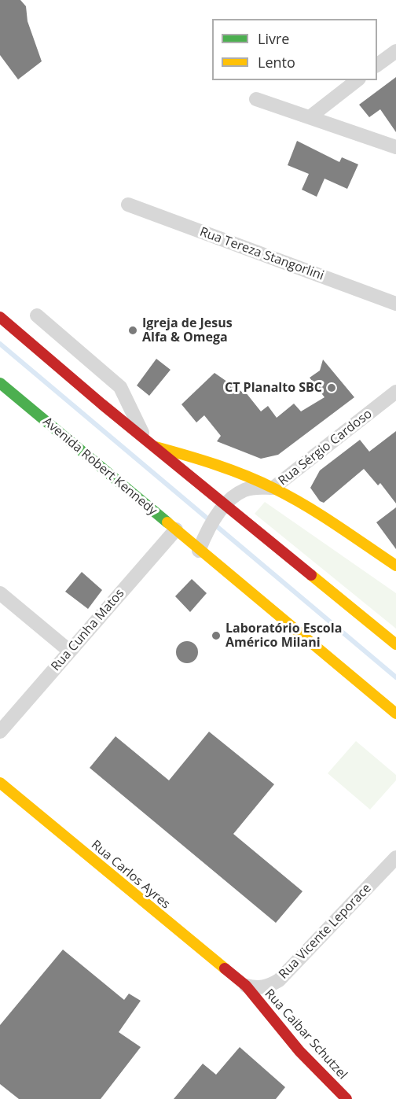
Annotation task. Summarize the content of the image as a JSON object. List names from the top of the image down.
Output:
{
  "streets": {
    "main road": ["Avenida Robert Kennedy", "Rua Carlos Ayres", "Rua Caibar Schutzel"],
    "street": [
      "Rua Tereza Stangorlini",
      "Rua Sérgio Cardoso",
      "Rua Cunha Matos",
      "Rua Vicente Leporace"
    ]
  },
  "crossings": [
    ["Avenida Robert Kennedy", "Rua Cunha Matos"],
    ["Rua Carlos Ayres", "Rua Vicente Leporace"],
    ["Rua Carlos Ayres", "Rua Caibar Schutzel"],
    ["Rua Vicente Leporace", "Rua Caibar Schutzel"]
  ],
  "places": ["Igreja de Jesus Alfa & Omega", "CT Planalto SBC", "Laboratório Escola Américo Milani"],
  "legend": ["Livre", "Lento"]
}
